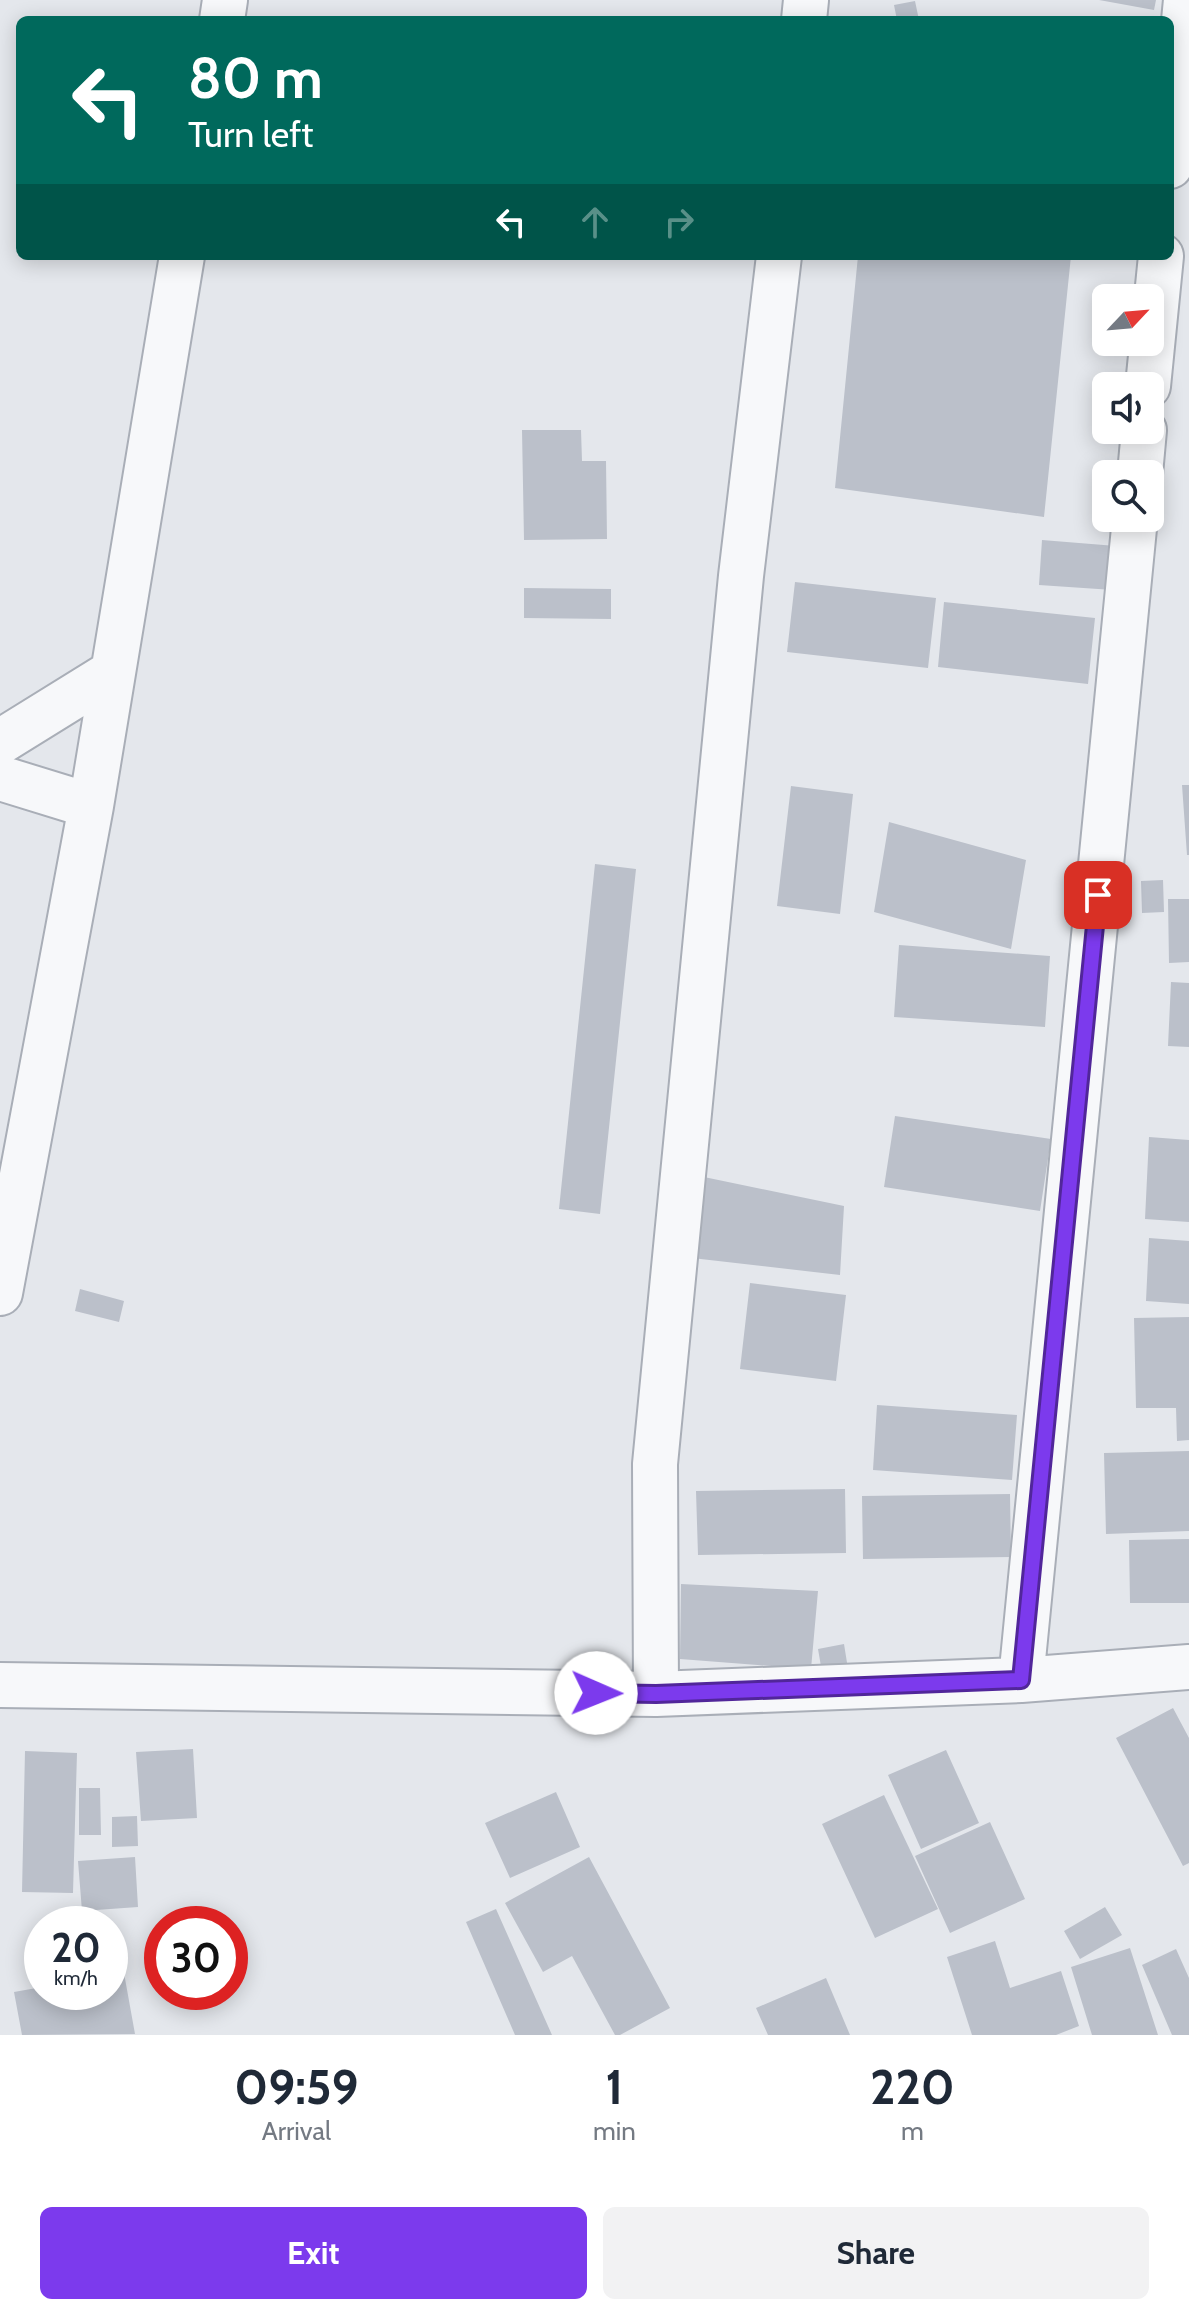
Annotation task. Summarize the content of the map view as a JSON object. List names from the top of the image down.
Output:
{
  "north": "top right",
  "page": {
    "turn": ["80 m", "Turn left"],
    "speed": "20 km/h",
    "limit": "30",
    "eta": [
      "09:59",
      "Arrival",
      "1",
      "min",
      "220",
      "m"
    ],
    "buttons": ["Exit", "Share"]
  }
}
